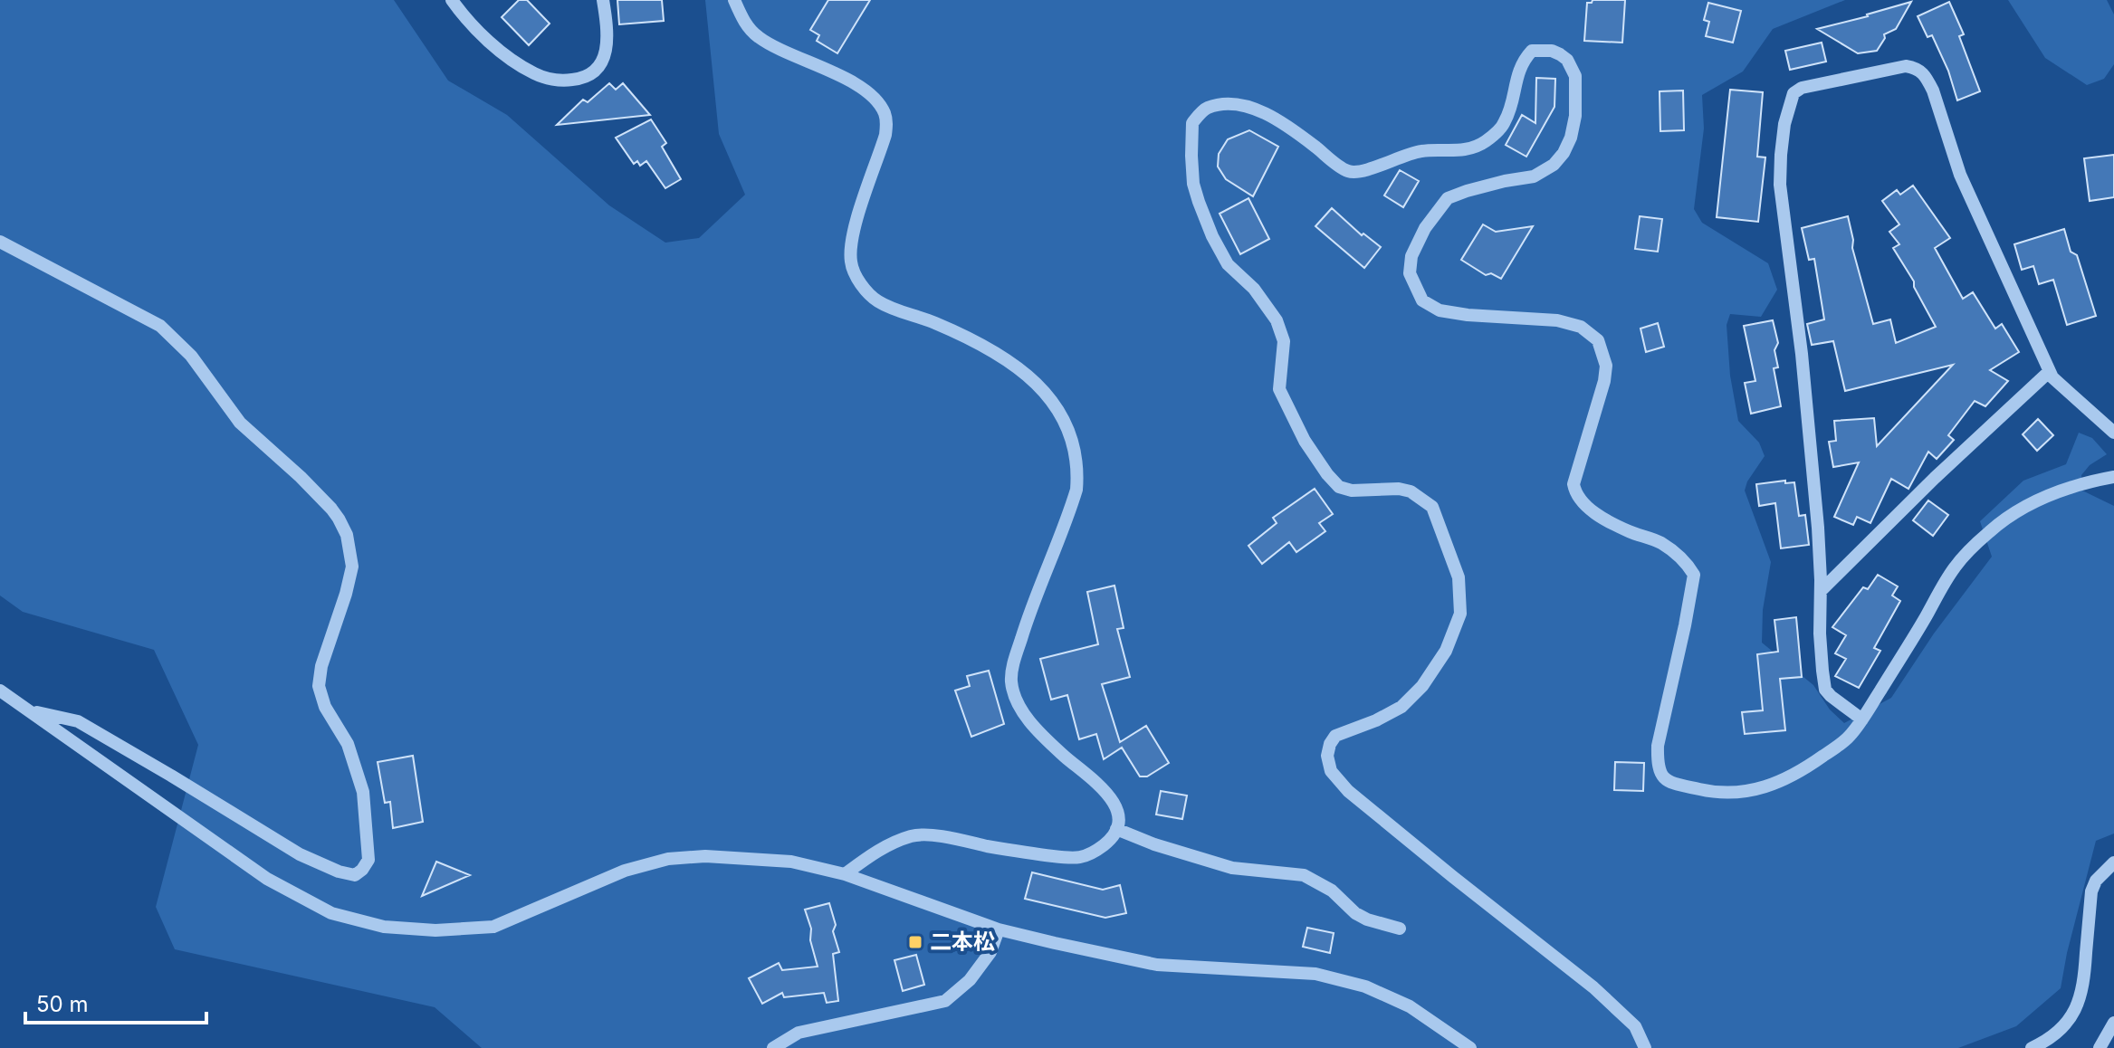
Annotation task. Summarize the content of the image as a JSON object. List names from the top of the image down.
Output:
{
  "places": {
    "transit": ["二本松"]
  },
  "scale_bar": "50 m"
}
